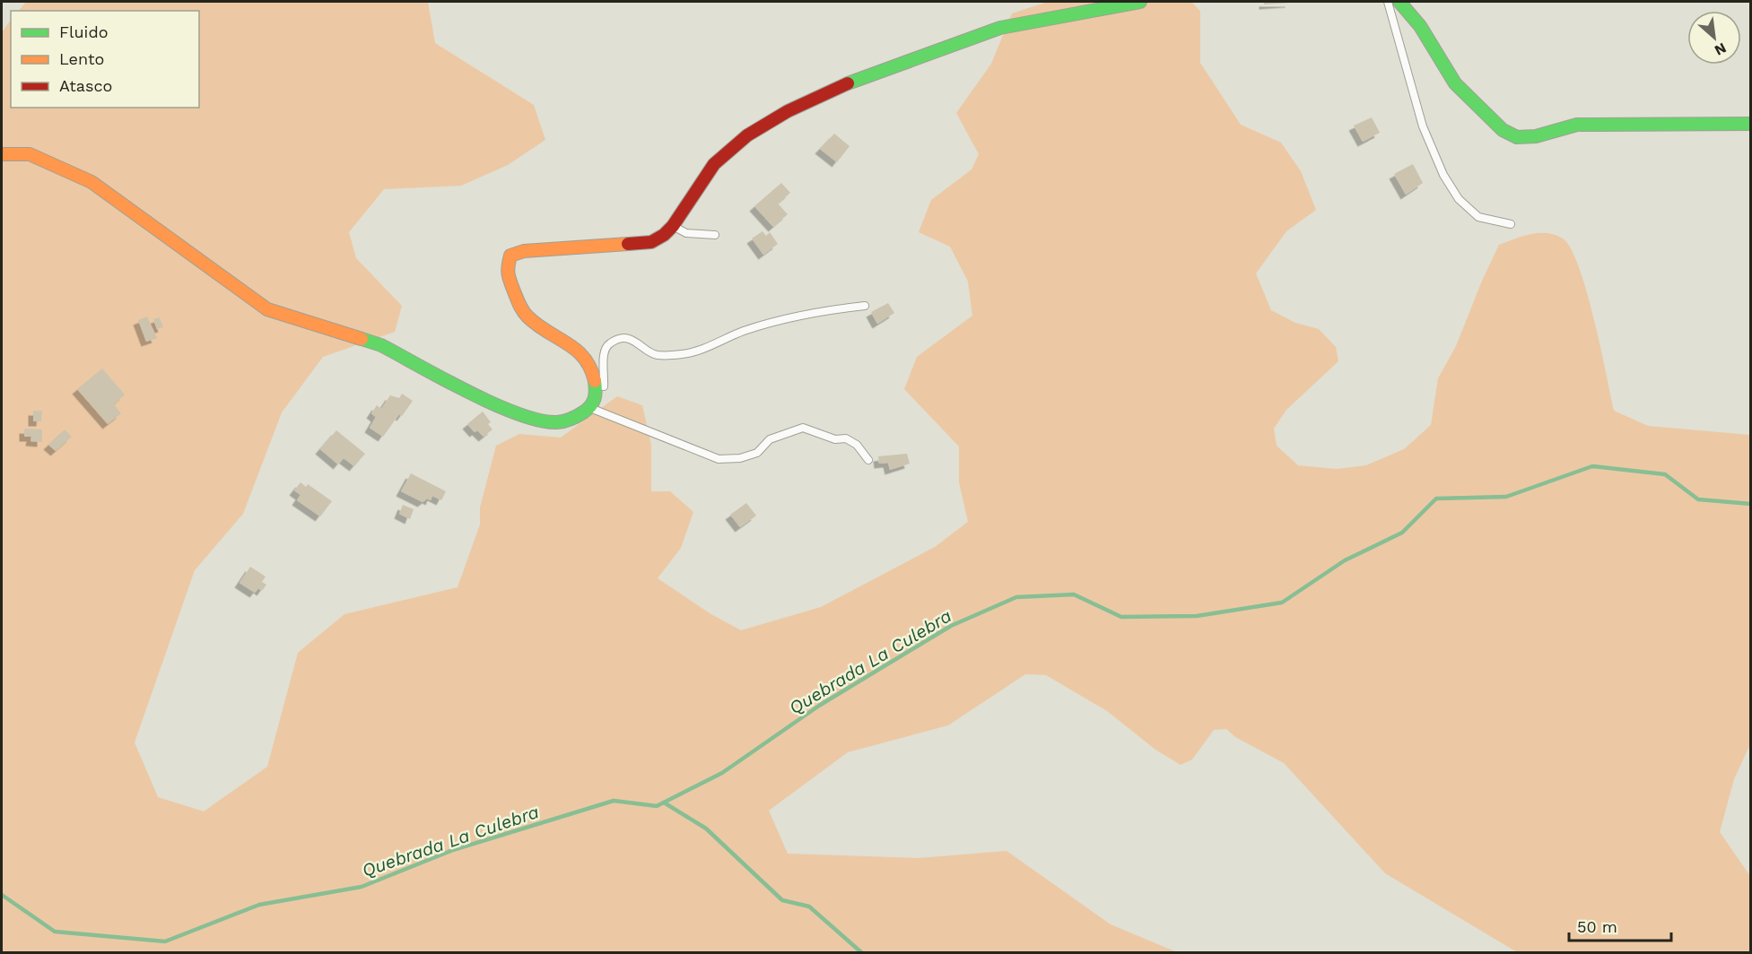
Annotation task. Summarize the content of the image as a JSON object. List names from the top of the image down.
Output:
{
  "water": ["Quebrada La Culebra"],
  "legend": ["Fluido", "Lento", "Atasco"],
  "scale_bar": "50 m",
  "north": "bottom right"
}
